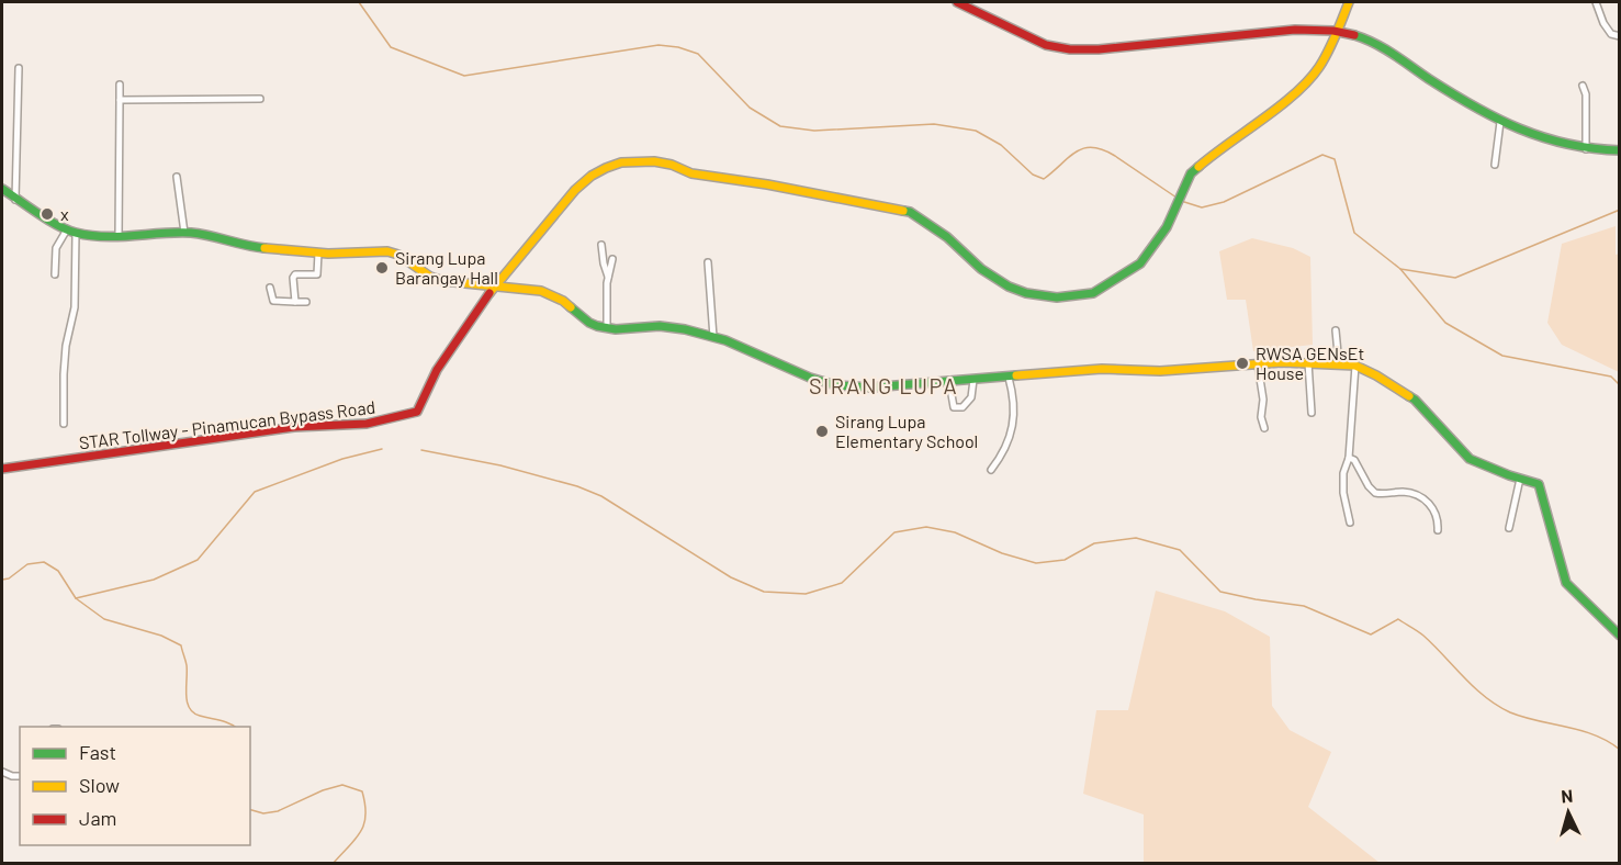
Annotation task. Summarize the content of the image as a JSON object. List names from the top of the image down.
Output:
{
  "streets": {
    "street": ["STAR Tollway - Pinamucan Bypass Road"]
  },
  "districts": ["SIRANG LUPA"],
  "places": [
    "x",
    "Sirang Lupa Barangay Hall",
    "RWSA GENsEt House",
    "Sirang Lupa Elementary School"
  ],
  "legend": ["Fast", "Slow", "Jam"],
  "north": "top"
}
